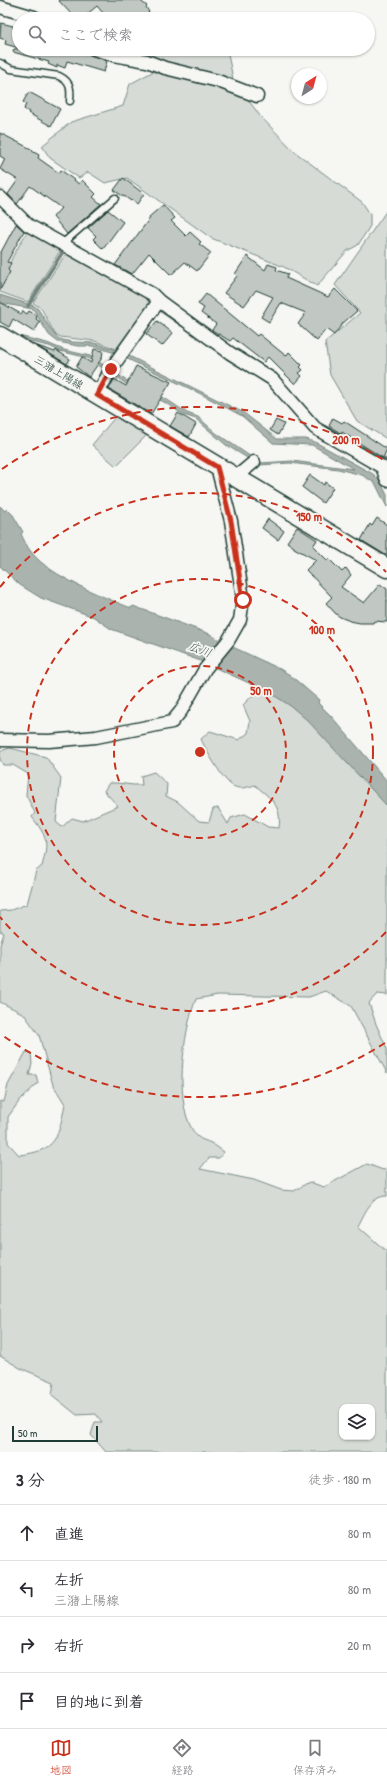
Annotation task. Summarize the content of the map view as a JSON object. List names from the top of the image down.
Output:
{
  "streets": {
    "main road": ["三潴上陽線"]
  },
  "water": ["広川"],
  "scale_bar": "50 m",
  "north": "top right",
  "page": {
    "search": "ここで検索",
    "scale": "50 m",
    "heading": ["3 分", "徒歩 · 180 m"],
    "list": [
      ["直進", "80 m"],
      ["左折", "三潴上陽線", "80 m"],
      ["右折", "20 m"],
      "目的地に到着"
    ],
    "nav": ["地図", "経路", "保存済み"]
  },
  "rings": [
    "200 m",
    "150 m",
    "100 m",
    "50 m"
  ]
}
